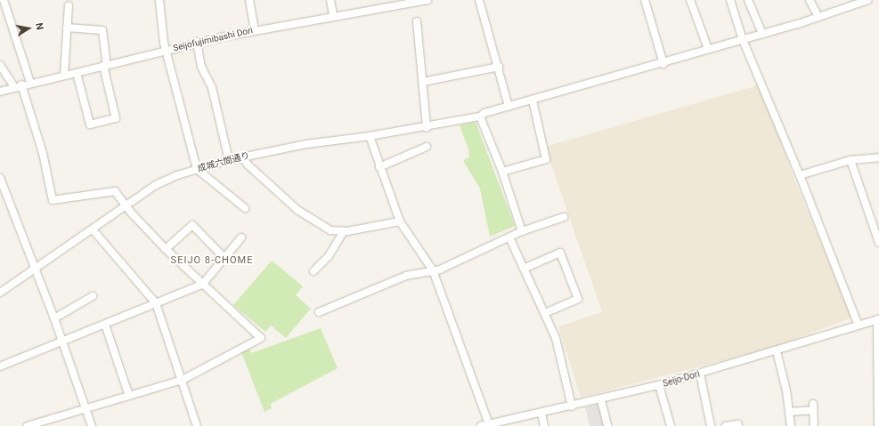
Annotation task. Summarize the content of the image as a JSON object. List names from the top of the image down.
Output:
{
  "streets": {
    "street": ["Seijofujimibashi Dori", "成城六間通り", "Seijo-Dori"]
  },
  "districts": ["SEIJO 8-CHOME"],
  "north": "right"
}
